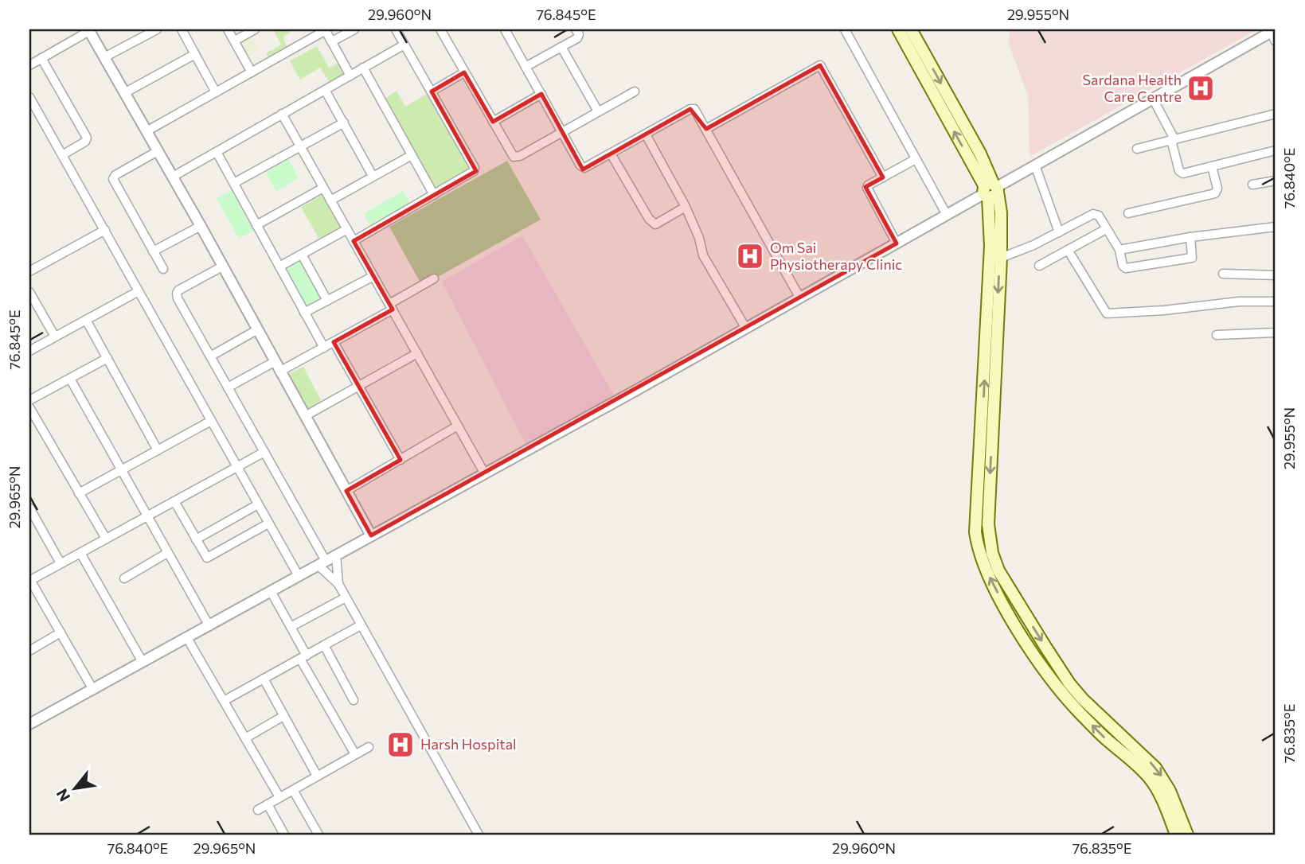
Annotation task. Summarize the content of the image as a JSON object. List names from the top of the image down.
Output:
{
  "places": {
    "hospital": ["Sardana Health Care Centre", "Om Sai Physiotherapy Clinic", "Harsh Hospital"]
  },
  "north": "bottom left",
  "coordinates": [
    "29.960°N",
    "76.845°E",
    "29.955°N",
    "76.840°E",
    "29.965°N",
    "76.835°E"
  ]
}
